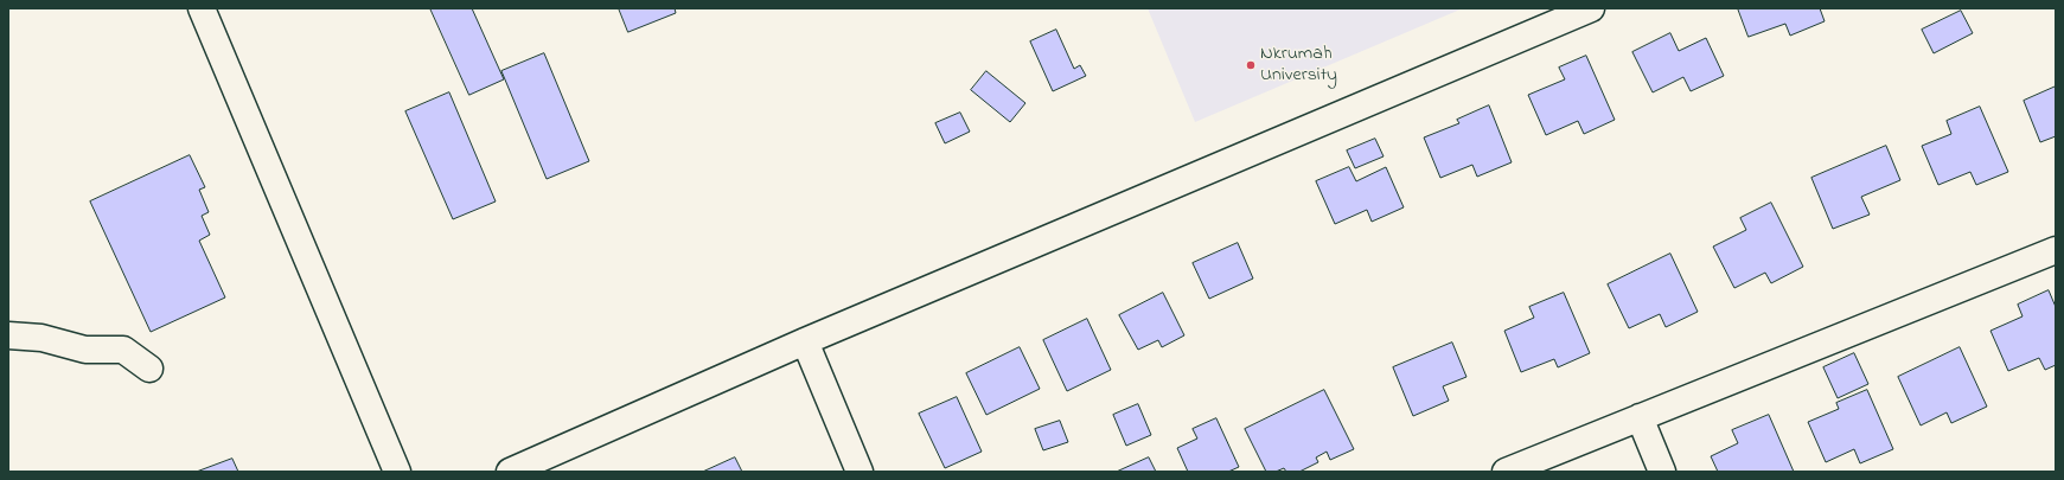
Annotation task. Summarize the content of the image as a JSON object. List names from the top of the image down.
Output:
{
  "places": ["Nkrumah University"]
}
